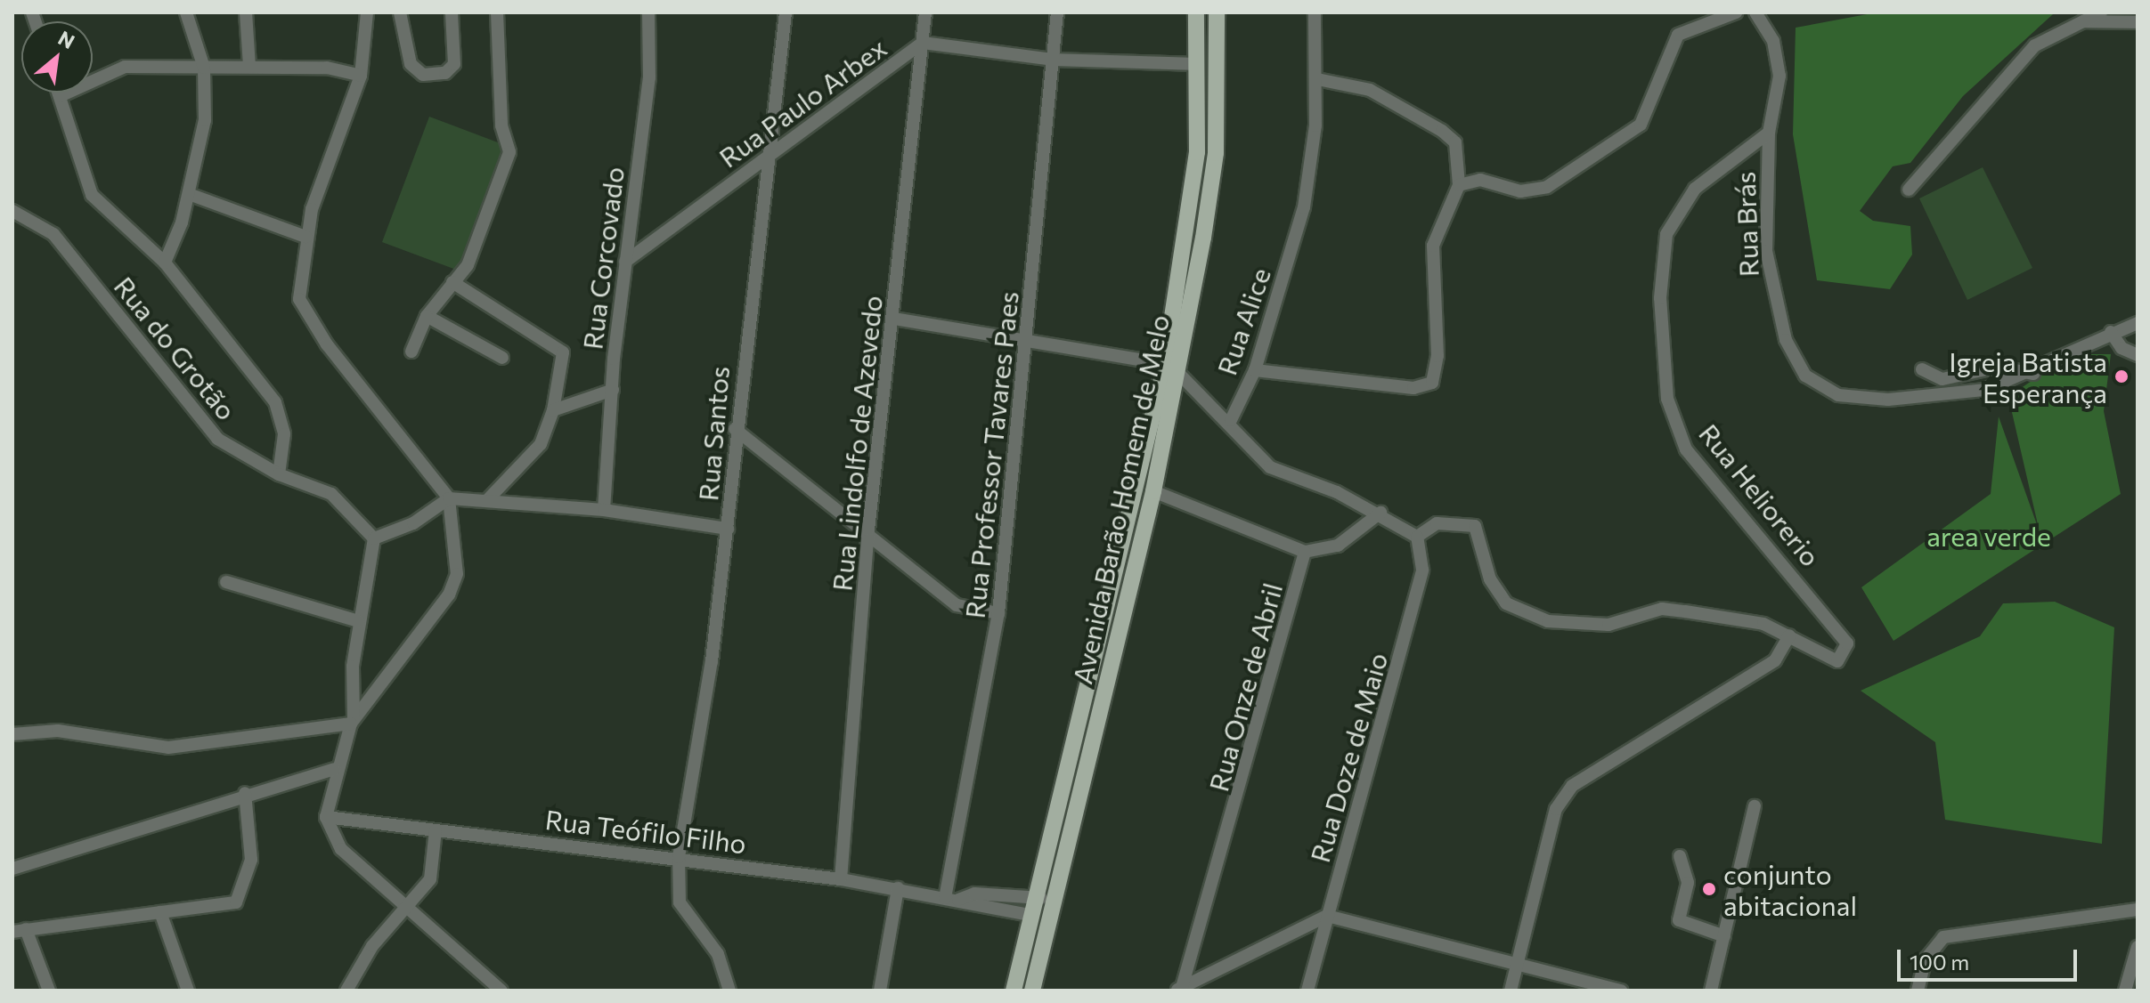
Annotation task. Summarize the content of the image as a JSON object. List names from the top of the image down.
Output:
{
  "streets": {
    "main road": ["Avenida Barão Homem de Melo"],
    "street": [
      "Rua Paulo Arbex",
      "Rua Brás",
      "Rua Corcovado",
      "Rua Alice",
      "Rua do Grotão",
      "Rua Santos",
      "Rua Lindolfo de Azevedo",
      "Rua Professor Tavares Paes",
      "Rua Heliorerio",
      "Rua Onze de Abril",
      "Rua Doze de Maio",
      "Rua Teófilo Filho"
    ]
  },
  "crossings": [
    ["Rua Paulo Arbex", "Rua Corcovado"],
    ["Rua Paulo Arbex", "Rua Santos"],
    ["Rua Paulo Arbex", "Rua Lindolfo de Azevedo"],
    ["Rua Paulo Arbex", "Rua Professor Tavares Paes"],
    ["Rua Paulo Arbex", "Avenida Barão Homem de Melo"],
    ["Rua Brás", "Rua Heliorerio"],
    ["Rua Santos", "Rua Teófilo Filho"],
    ["Rua Lindolfo de Azevedo", "Rua Teófilo Filho"],
    ["Rua Professor Tavares Paes", "Rua Teófilo Filho"],
    ["Avenida Barão Homem de Melo", "Rua Onze de Abril"],
    ["Avenida Barão Homem de Melo", "Rua Teófilo Filho"]
  ],
  "parks": ["area verde"],
  "places": ["Igreja Batista Esperança", "conjunto abitacional"],
  "scale_bar": "100 m",
  "north": "top right"
}
